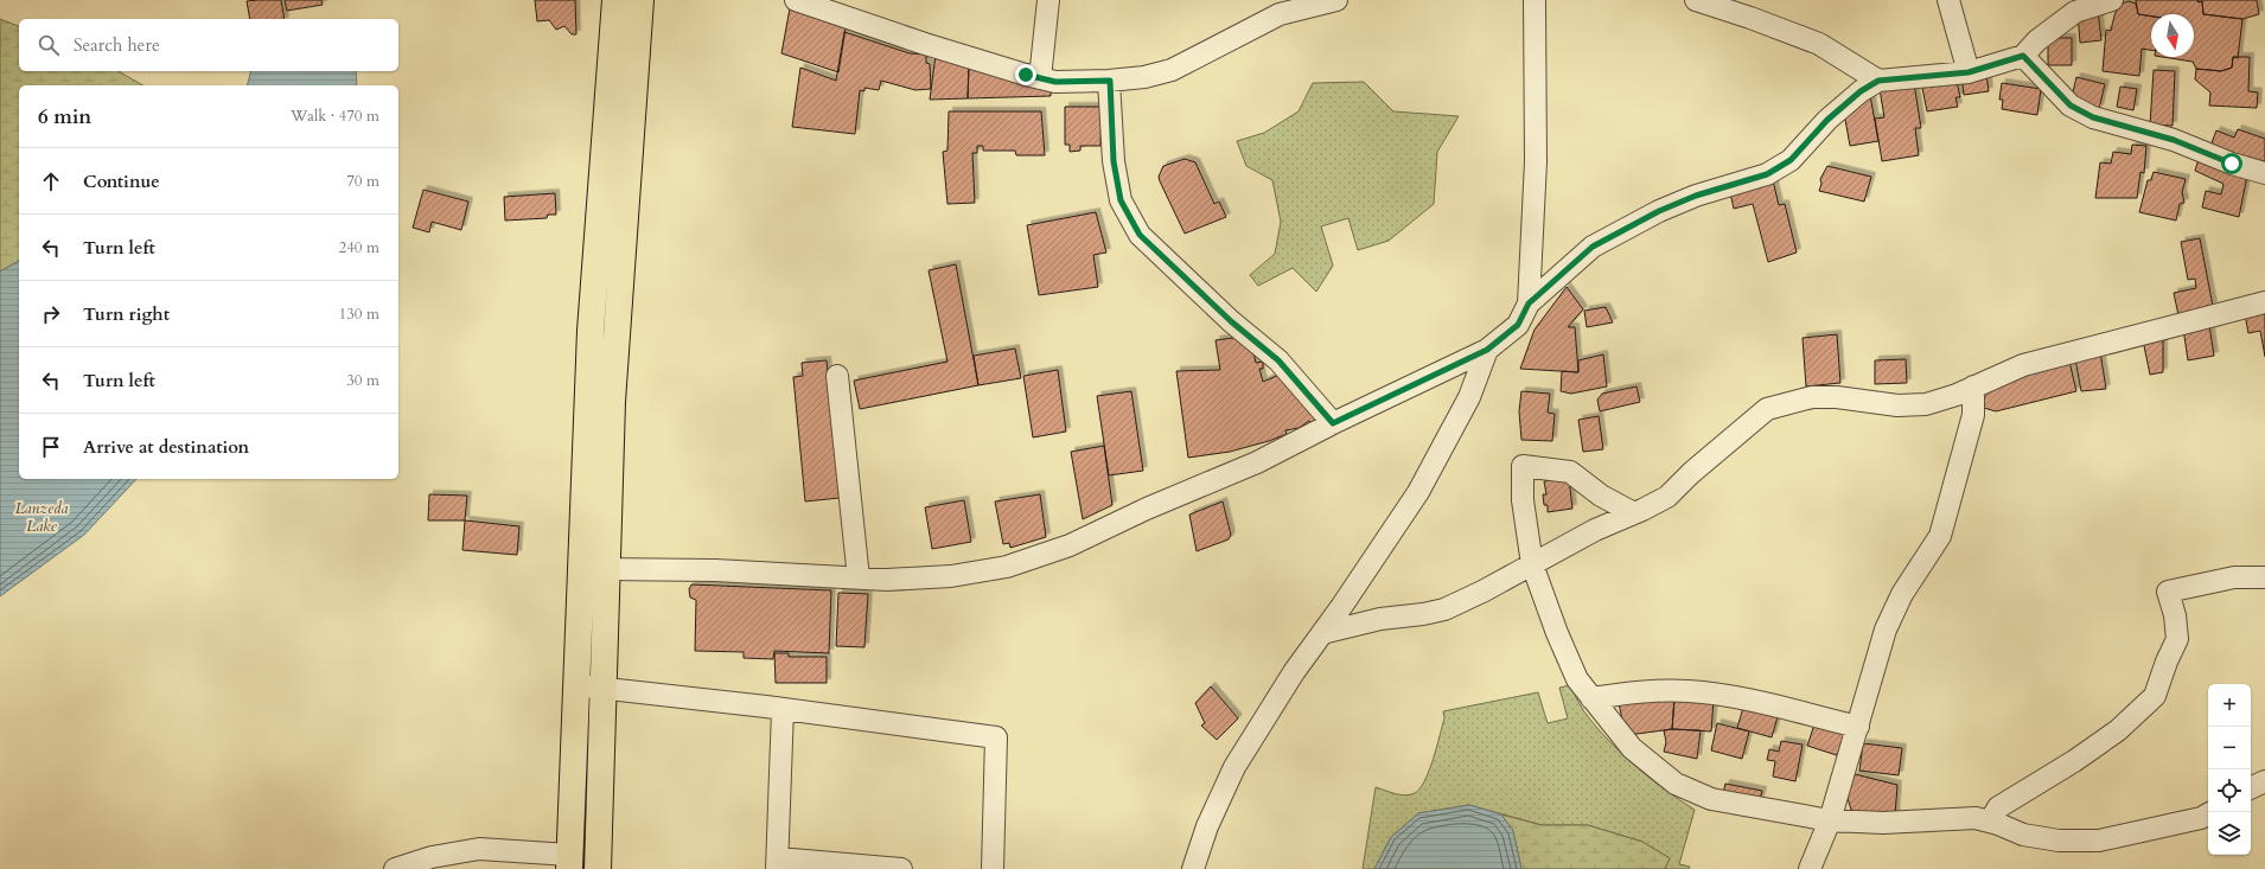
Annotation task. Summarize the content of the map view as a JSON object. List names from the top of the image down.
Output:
{
  "water": ["Lanzeda Lake"],
  "north": "bottom",
  "page": {
    "search": "Search here",
    "heading": ["6 min", "Walk · 470 m"],
    "list": [
      ["Continue", "70 m"],
      ["Turn left", "240 m"],
      ["Turn right", "130 m"],
      ["Turn left", "30 m"],
      "Arrive at destination"
    ],
    "map_buttons": ["+", "−"]
  }
}
